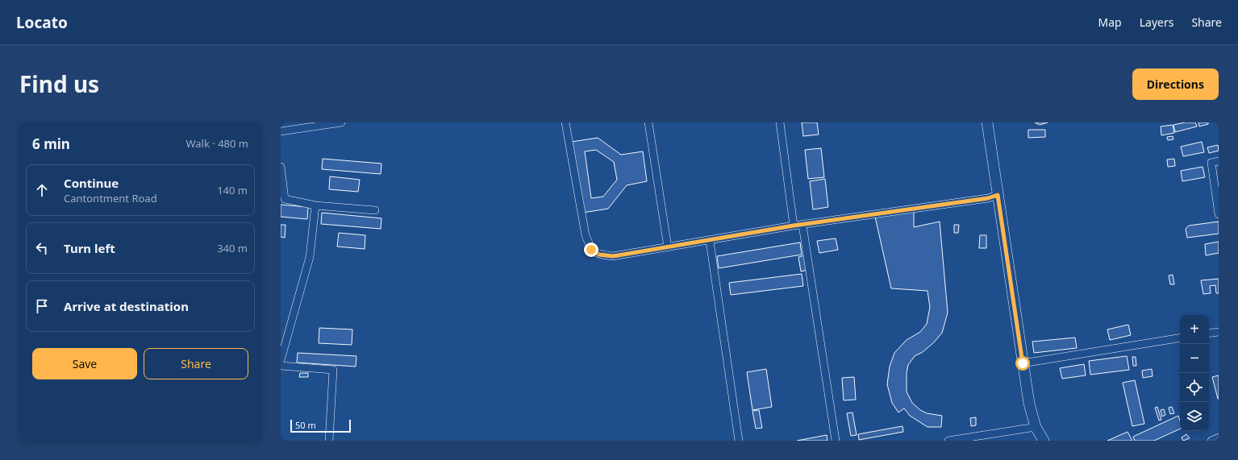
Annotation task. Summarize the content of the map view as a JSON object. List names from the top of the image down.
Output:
{
  "scale_bar": "50 m",
  "page": {
    "header": "Locato",
    "nav": ["Map", "Layers", "Share"],
    "title": "Find us",
    "buttons": [
      "Directions",
      ["Save", "Share"]
    ],
    "heading": ["6 min", "Walk · 480 m"],
    "list": [
      ["Continue", "Cantontment Road", "140 m"],
      ["Turn left", "340 m"],
      "Arrive at destination"
    ],
    "map_buttons": ["+", "−"],
    "scale": "50 m"
  }
}
